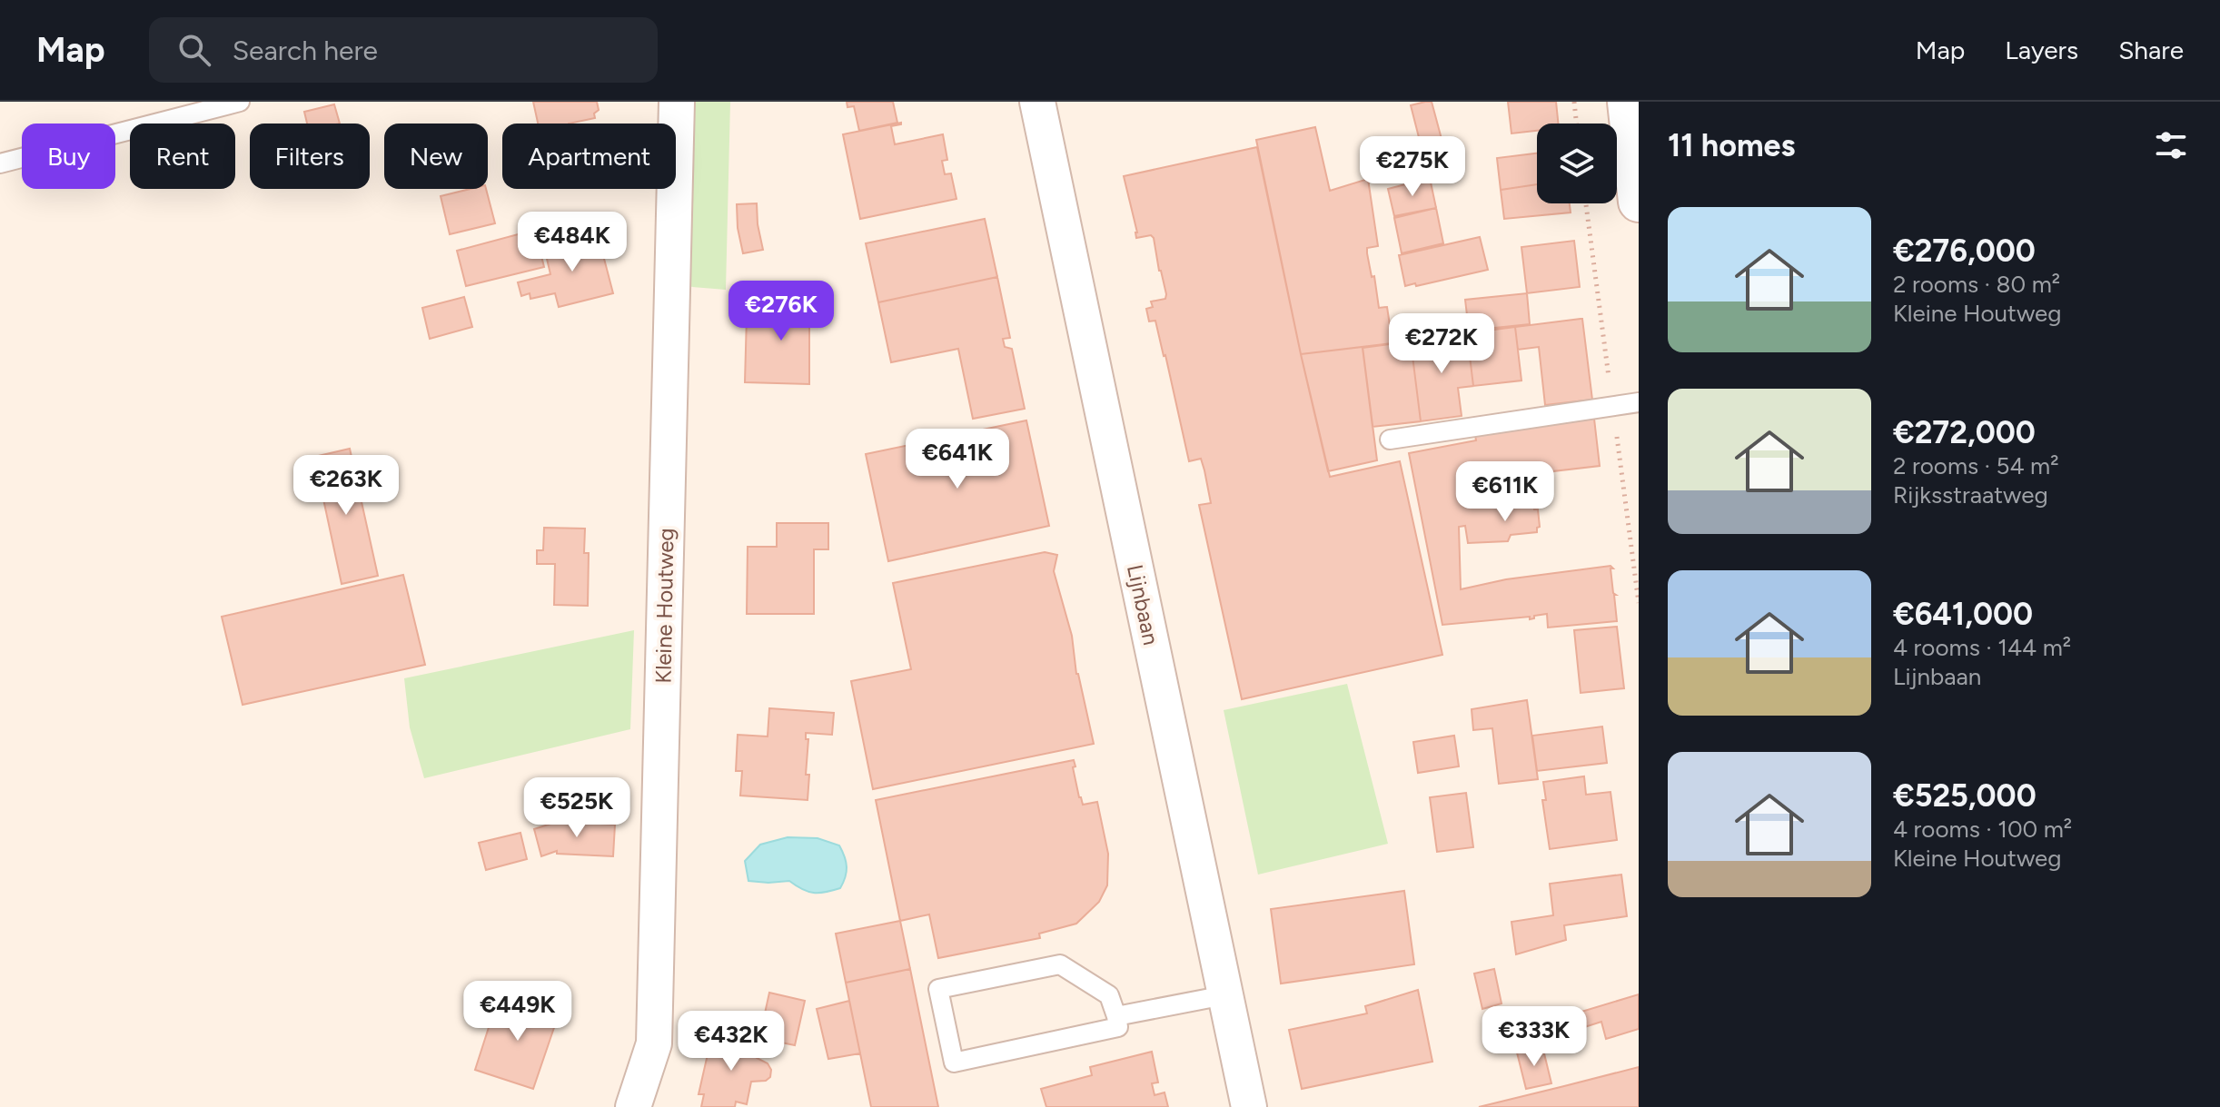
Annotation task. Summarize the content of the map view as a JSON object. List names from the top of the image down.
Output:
{
  "streets": {
    "street": ["Lijnbaan", "Kleine Houtweg"]
  },
  "page": {
    "header": "Map",
    "search": "Search here",
    "nav": ["Map", "Layers", "Share"],
    "heading": "11 homes",
    "chip": [
      "Buy",
      "Rent",
      "Filters",
      "New",
      "Apartment"
    ],
    "price": [
      "€275K",
      "€484K",
      "€276K",
      "€272K",
      "€641K",
      "€263K",
      "€611K",
      "€525K",
      "€449K",
      "€333K",
      "€432K"
    ],
    "list": [
      {
        "name": "€276,000",
        "note": "2 rooms · 80 m² · Kleine Houtweg"
      },
      {
        "name": "€272,000",
        "note": "2 rooms · 54 m² · Rijksstraatweg"
      },
      {
        "name": "€641,000",
        "note": "4 rooms · 144 m² · Lijnbaan"
      },
      {
        "name": "€525,000",
        "note": "4 rooms · 100 m² · Kleine Houtweg"
      }
    ]
  }
}
